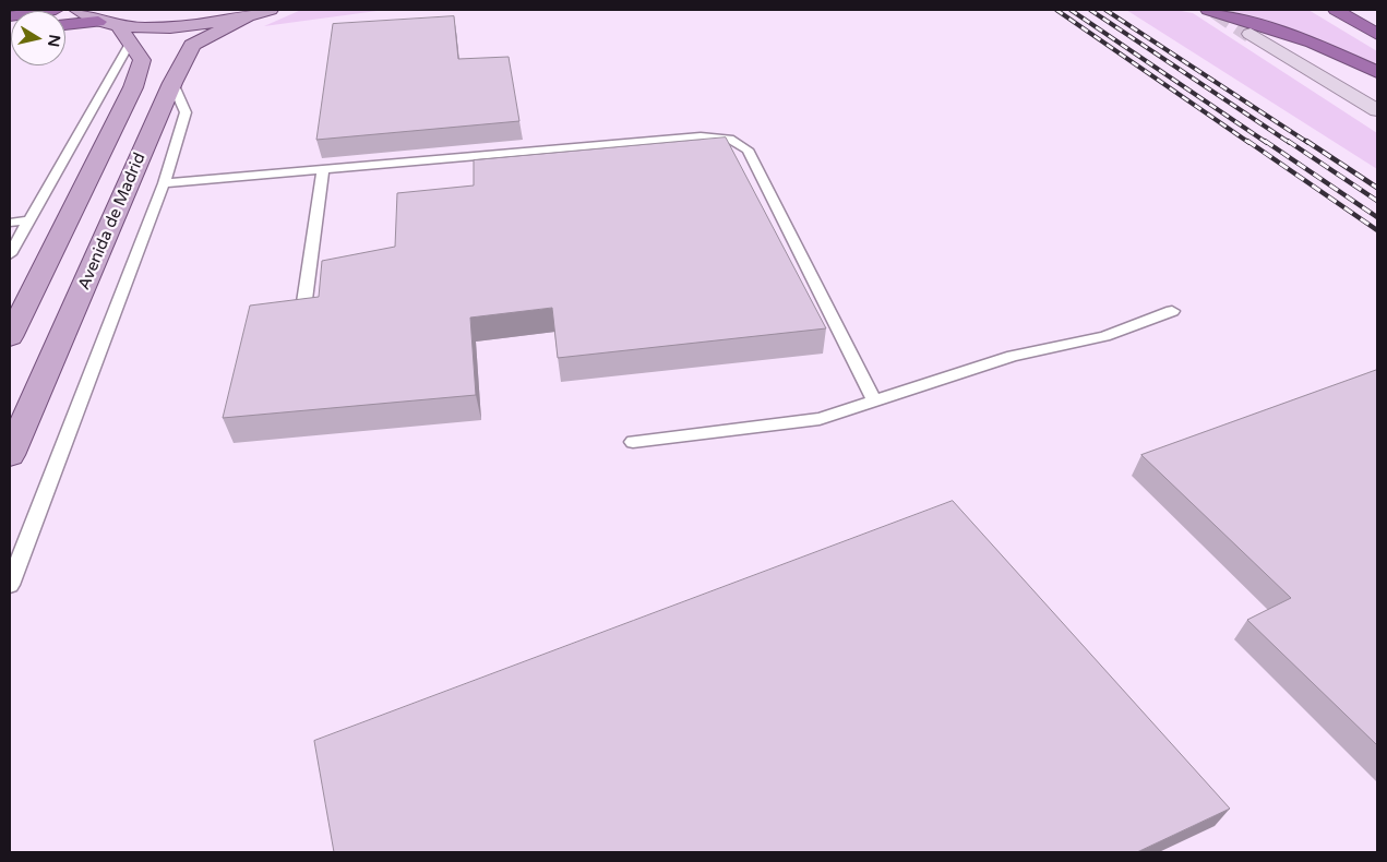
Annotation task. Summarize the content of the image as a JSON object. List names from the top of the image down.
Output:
{
  "streets": {
    "main road": ["Avenida de Madrid"]
  },
  "north": "right"
}
